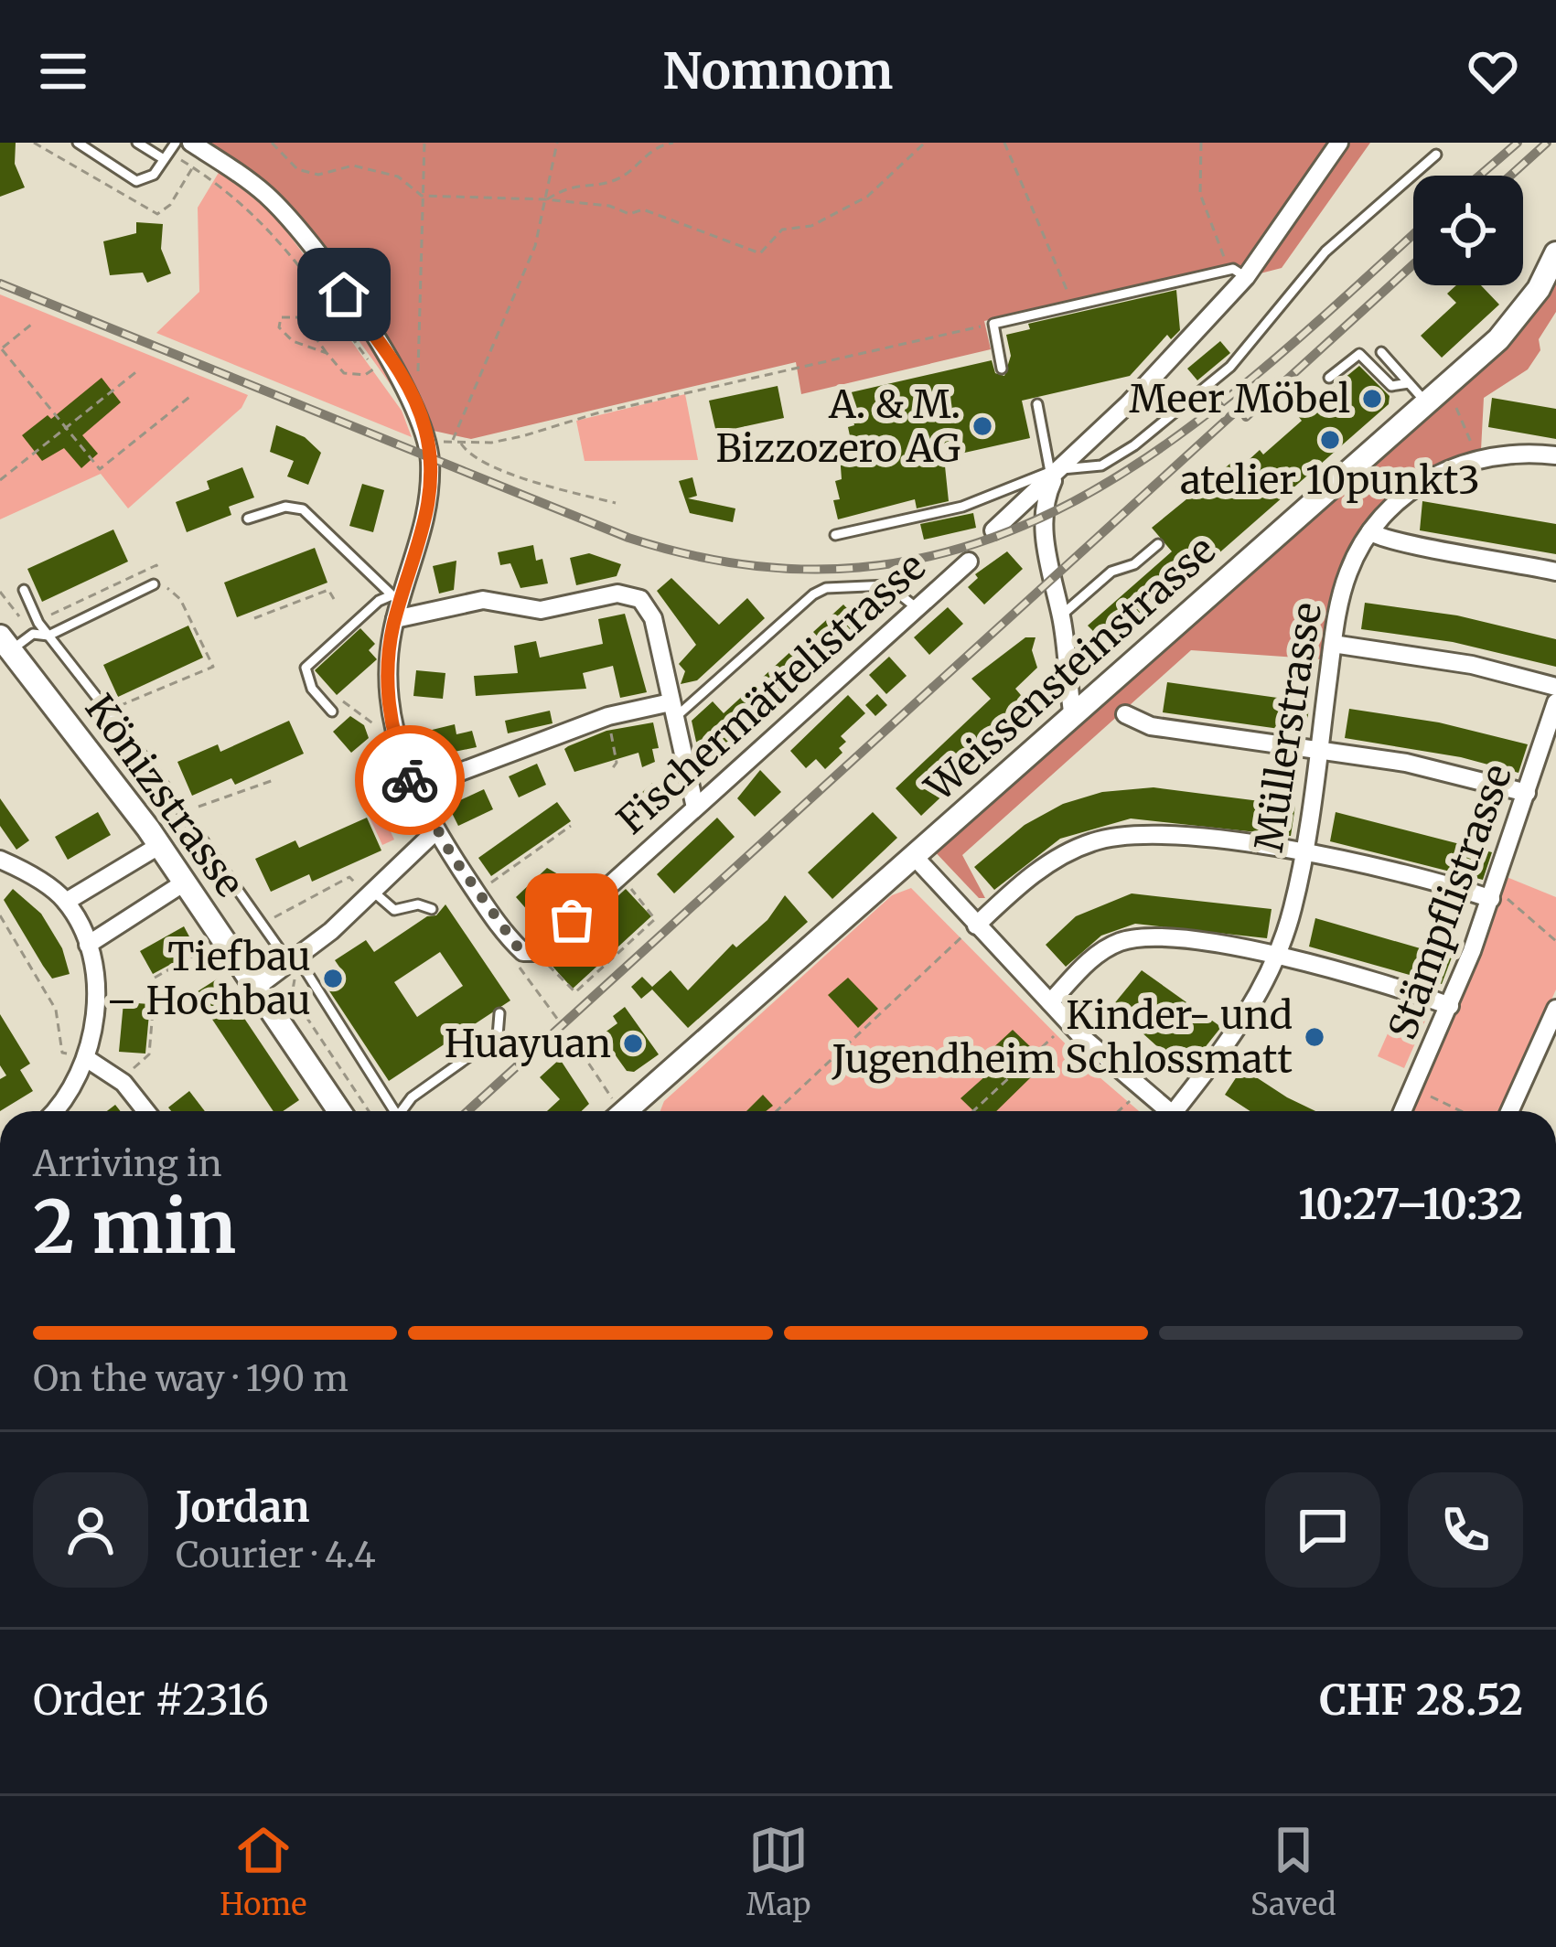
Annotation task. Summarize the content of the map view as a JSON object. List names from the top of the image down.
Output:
{
  "streets": {
    "main road": ["Weissensteinstrasse", "Könizstrasse"],
    "street": ["Fischermättelistrasse", "Müllerstrasse", "Stämpflistrasse"]
  },
  "places": [
    "Meer Möbel",
    "A. & M. Bizzozero AG",
    "atelier 10punkt3",
    "Tiefbau – Hochbau",
    "Kinder- und Jugendheim Schlossmatt",
    "Huayuan"
  ],
  "page": {
    "header": "Nomnom",
    "heading": ["2 min", "Arriving in", "10:27–10:32"],
    "panel": [
      "Jordan",
      "Courier · 4.4",
      "Order #2316",
      "CHF 28.52"
    ],
    "bar": "On the way · 190 m",
    "tabs": ["Home", "Map", "Saved"]
  }
}
